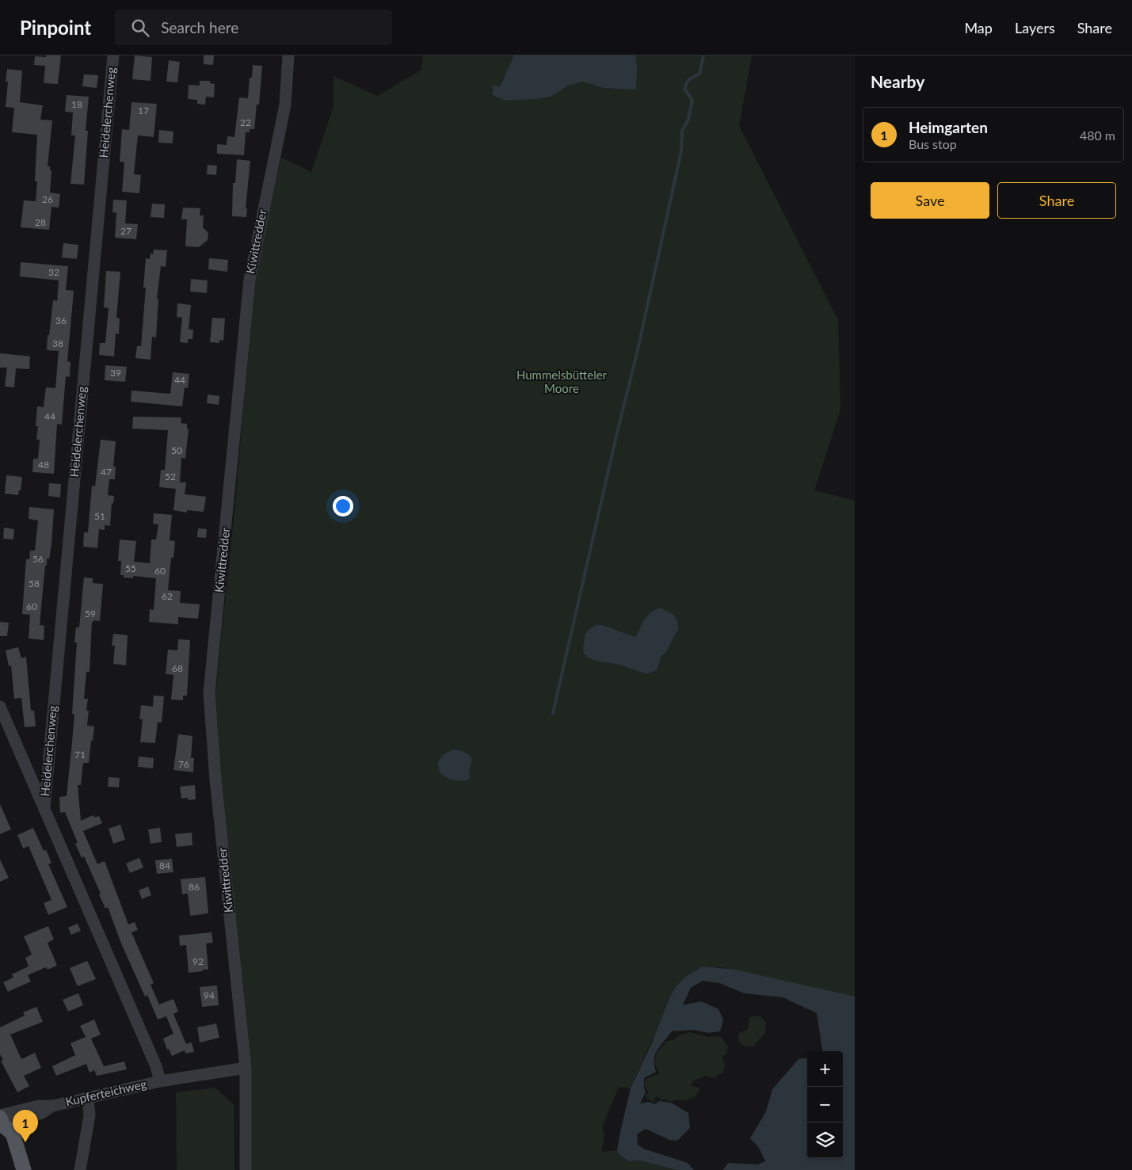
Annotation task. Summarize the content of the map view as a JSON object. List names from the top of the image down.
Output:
{
  "streets": {
    "street": ["Heidelerchenweg", "Kiwittredder", "Kupferteichweg"]
  },
  "parks": ["Hummelsbütteler Moore"],
  "house_numbers": [
    "18",
    "17",
    "22",
    "26",
    "28",
    "27",
    "32",
    "36",
    "38",
    "39",
    "44",
    "44",
    "50",
    "48",
    "47",
    "52",
    "51",
    "56",
    "55",
    "60",
    "58",
    "62",
    "60",
    "59",
    "68",
    "71",
    "76",
    "84",
    "86",
    "92",
    "94"
  ],
  "page": {
    "header": "Pinpoint",
    "search": "Search here",
    "nav": ["Map", "Layers", "Share"],
    "heading": "Nearby",
    "list": [
      {
        "mark": "1",
        "name": "Heimgarten",
        "note": "Bus stop",
        "value": "480 m"
      }
    ],
    "buttons": ["Save", "Share"],
    "map_buttons": ["+", "−"],
    "pins": "1"
  }
}
